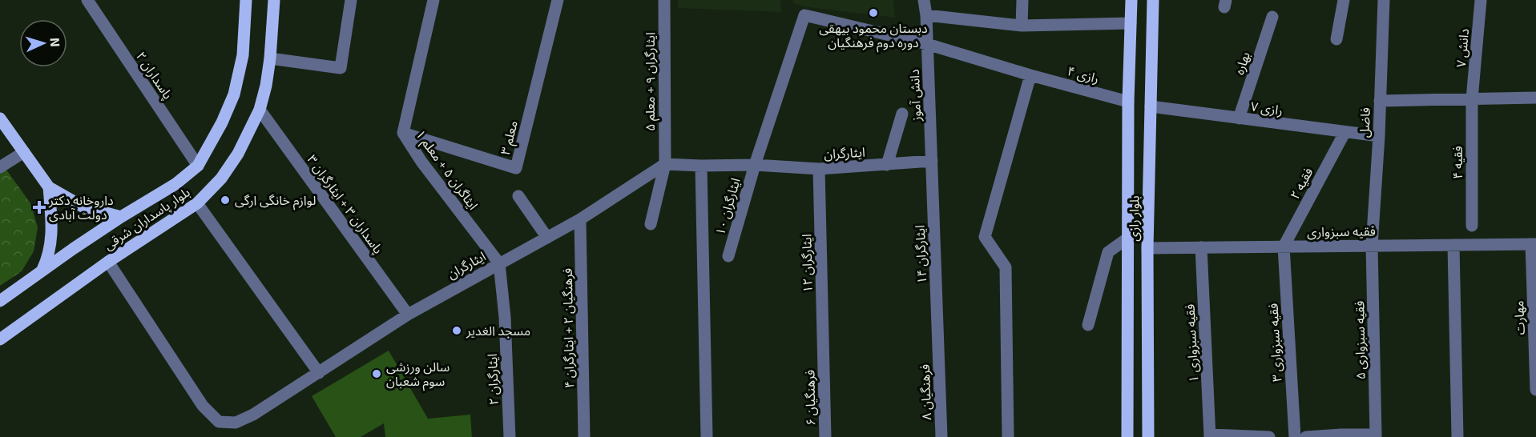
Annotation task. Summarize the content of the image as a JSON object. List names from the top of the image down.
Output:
{
  "streets": {
    "main road": ["بلوار پاسداران شرقی", "بلوار رازی"],
    "street": [
      "دانش ۷",
      "بهاره",
      "رازی ۴",
      "پاسداران ۲",
      "ایثارگران ۹ + معلم ۵",
      "دانش آموز",
      "رازی ۷",
      "فاضل",
      "معلم ۳",
      "ایثارگران",
      "فقیه ۴",
      "ایثاگران ۵ + معلم ۱",
      "فقیه ۲",
      "پاسداران ۳ + ایثارگران ۳",
      "ایثارگران ۱۰",
      "فقیه سبزواری",
      "ایثارگران ۱۴",
      "ایثارگران ۱۲",
      "مهارت",
      "فرهنگیان ۲ + ایثارگران ۴",
      "فقیه سبزواری ۵",
      "فقیه سبزواری ۳",
      "فقیه سبزواری ۱",
      "ایثارگران ۲",
      "فرهنگیان ۸",
      "فرهنگیان ۶"
    ]
  },
  "crossings": [
    ["دانش ۷", "فقیه ۴"],
    ["بهاره", "رازی ۷"],
    ["رازی ۴", "دانش آموز"],
    ["رازی ۴", "ایثارگران ۱۰"],
    ["رازی ۴", "بلوار رازی"],
    ["پاسداران ۲", "بلوار پاسداران شرقی"],
    ["ایثارگران ۹ + معلم ۵", "ایثارگران"],
    ["دانش آموز", "ایثارگران"],
    ["دانش آموز", "ایثارگران ۱۰"],
    ["دانش آموز", "ایثارگران ۱۴"],
    ["رازی ۷", "فاضل"],
    ["رازی ۷", "فقیه ۲"],
    ["رازی ۷", "بلوار رازی"],
    ["فاضل", "فقیه سبزواری"],
    ["فاضل", "فقیه سبزواری ۵"],
    ["معلم ۳", "ایثاگران ۵ + معلم ۱"],
    ["ایثارگران", "ایثاگران ۵ + معلم ۱"],
    ["ایثارگران", "پاسداران ۳ + ایثارگران ۳"],
    ["ایثارگران", "ایثارگران ۱۰"],
    ["ایثارگران", "بلوار پاسداران شرقی"],
    ["ایثارگران", "ایثارگران ۱۴"],
    ["ایثارگران", "ایثارگران ۱۲"],
    ["ایثارگران", "فرهنگیان ۲ + ایثارگران ۴"],
    ["ایثارگران", "ایثارگران ۲"],
    ["ایثاگران ۵ + معلم ۱", "ایثارگران ۲"],
    ["فقیه ۲", "فقیه سبزواری"],
    ["فقیه ۲", "فقیه سبزواری ۳"],
    ["پاسداران ۳ + ایثارگران ۳", "بلوار پاسداران شرقی"],
    ["بلوار رازی", "فقیه سبزواری"],
    ["فقیه سبزواری", "مهارت"],
    ["فقیه سبزواری", "فقیه سبزواری ۵"],
    ["فقیه سبزواری", "فقیه سبزواری ۳"],
    ["فقیه سبزواری", "فقیه سبزواری ۱"],
    ["ایثارگران ۱۴", "فرهنگیان ۸"],
    ["ایثارگران ۱۲", "فرهنگیان ۶"]
  ],
  "places": {
    "other": [
      "دبستان محمود بیهقی دوره دوم فرهنگیان",
      "لوازم خانگی ارگی",
      "مسجد الغدیر",
      "سالن ورزشی سوم شعبان"
    ],
    "health": ["داروخانه دکتر دولت آبادی"]
  },
  "north": "right"
}
